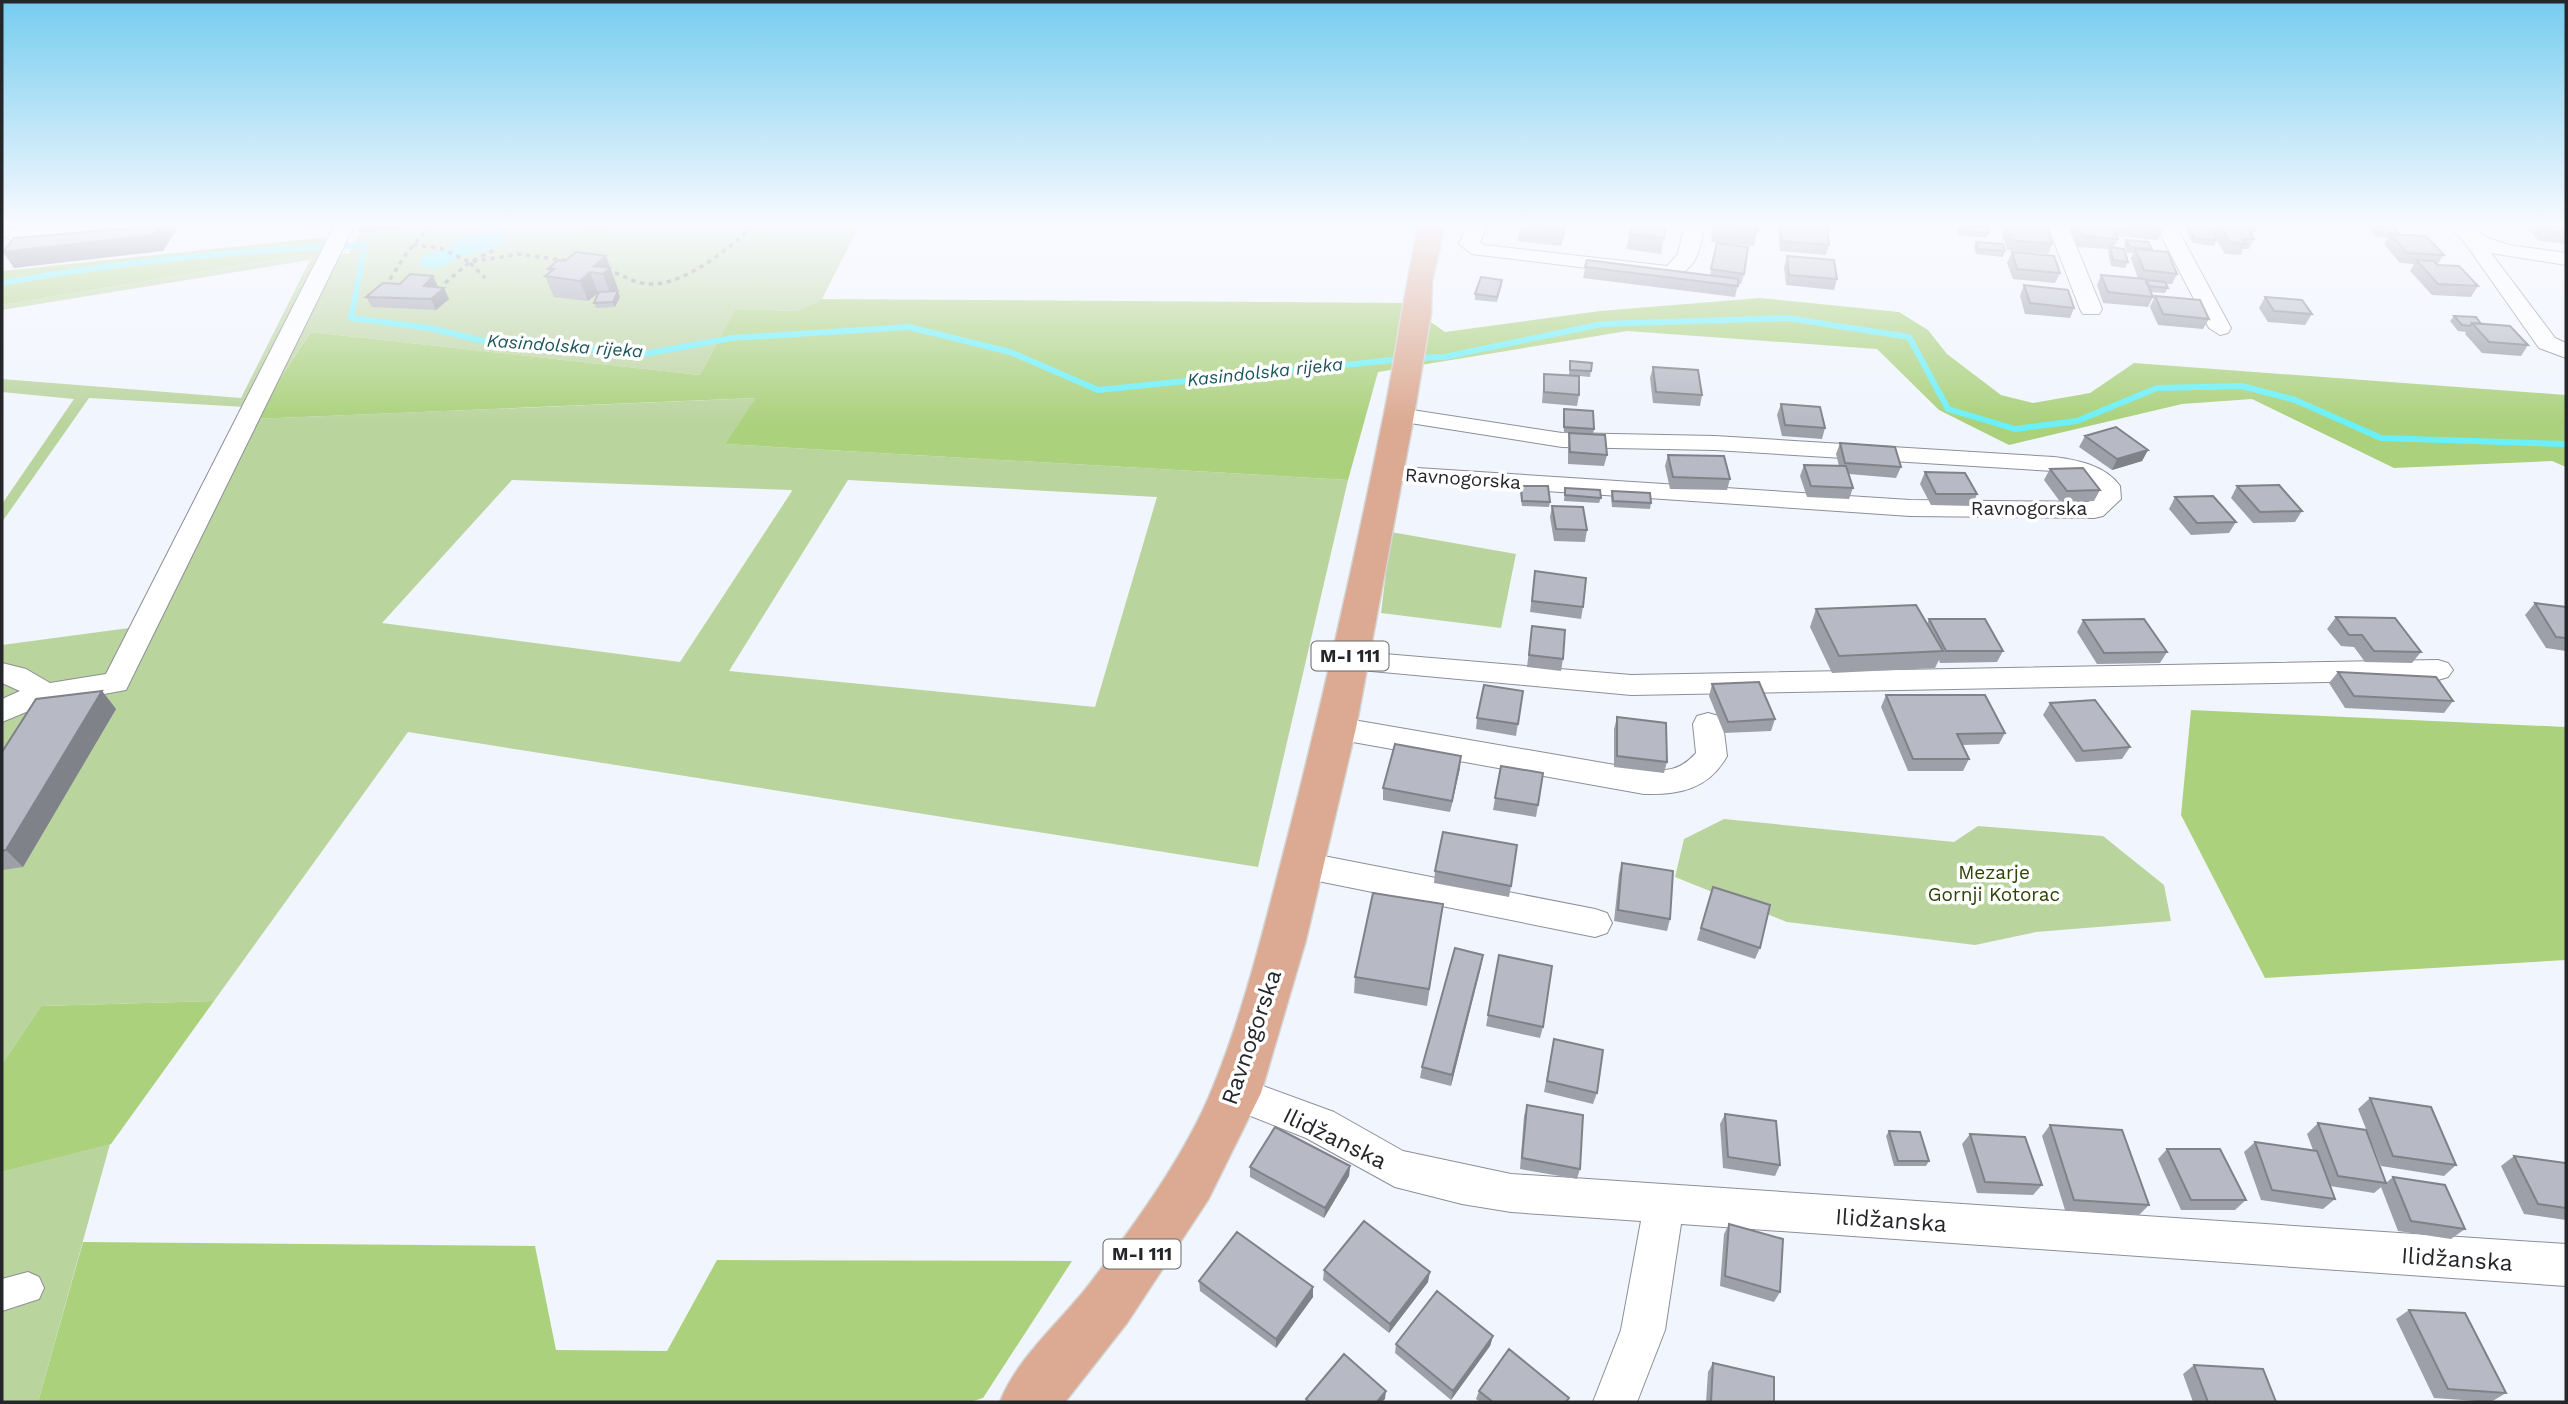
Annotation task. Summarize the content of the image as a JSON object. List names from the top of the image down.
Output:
{
  "streets": {
    "main road": ["Ravnogorska", "M-I 111"],
    "street": ["Ilidžanska"]
  },
  "crossings": [
    ["Ravnogorska", "Ilidžanska"]
  ],
  "water": ["Kasindolska rijeka"],
  "parks": ["Mezarje Gornji Kotorac"]
}
